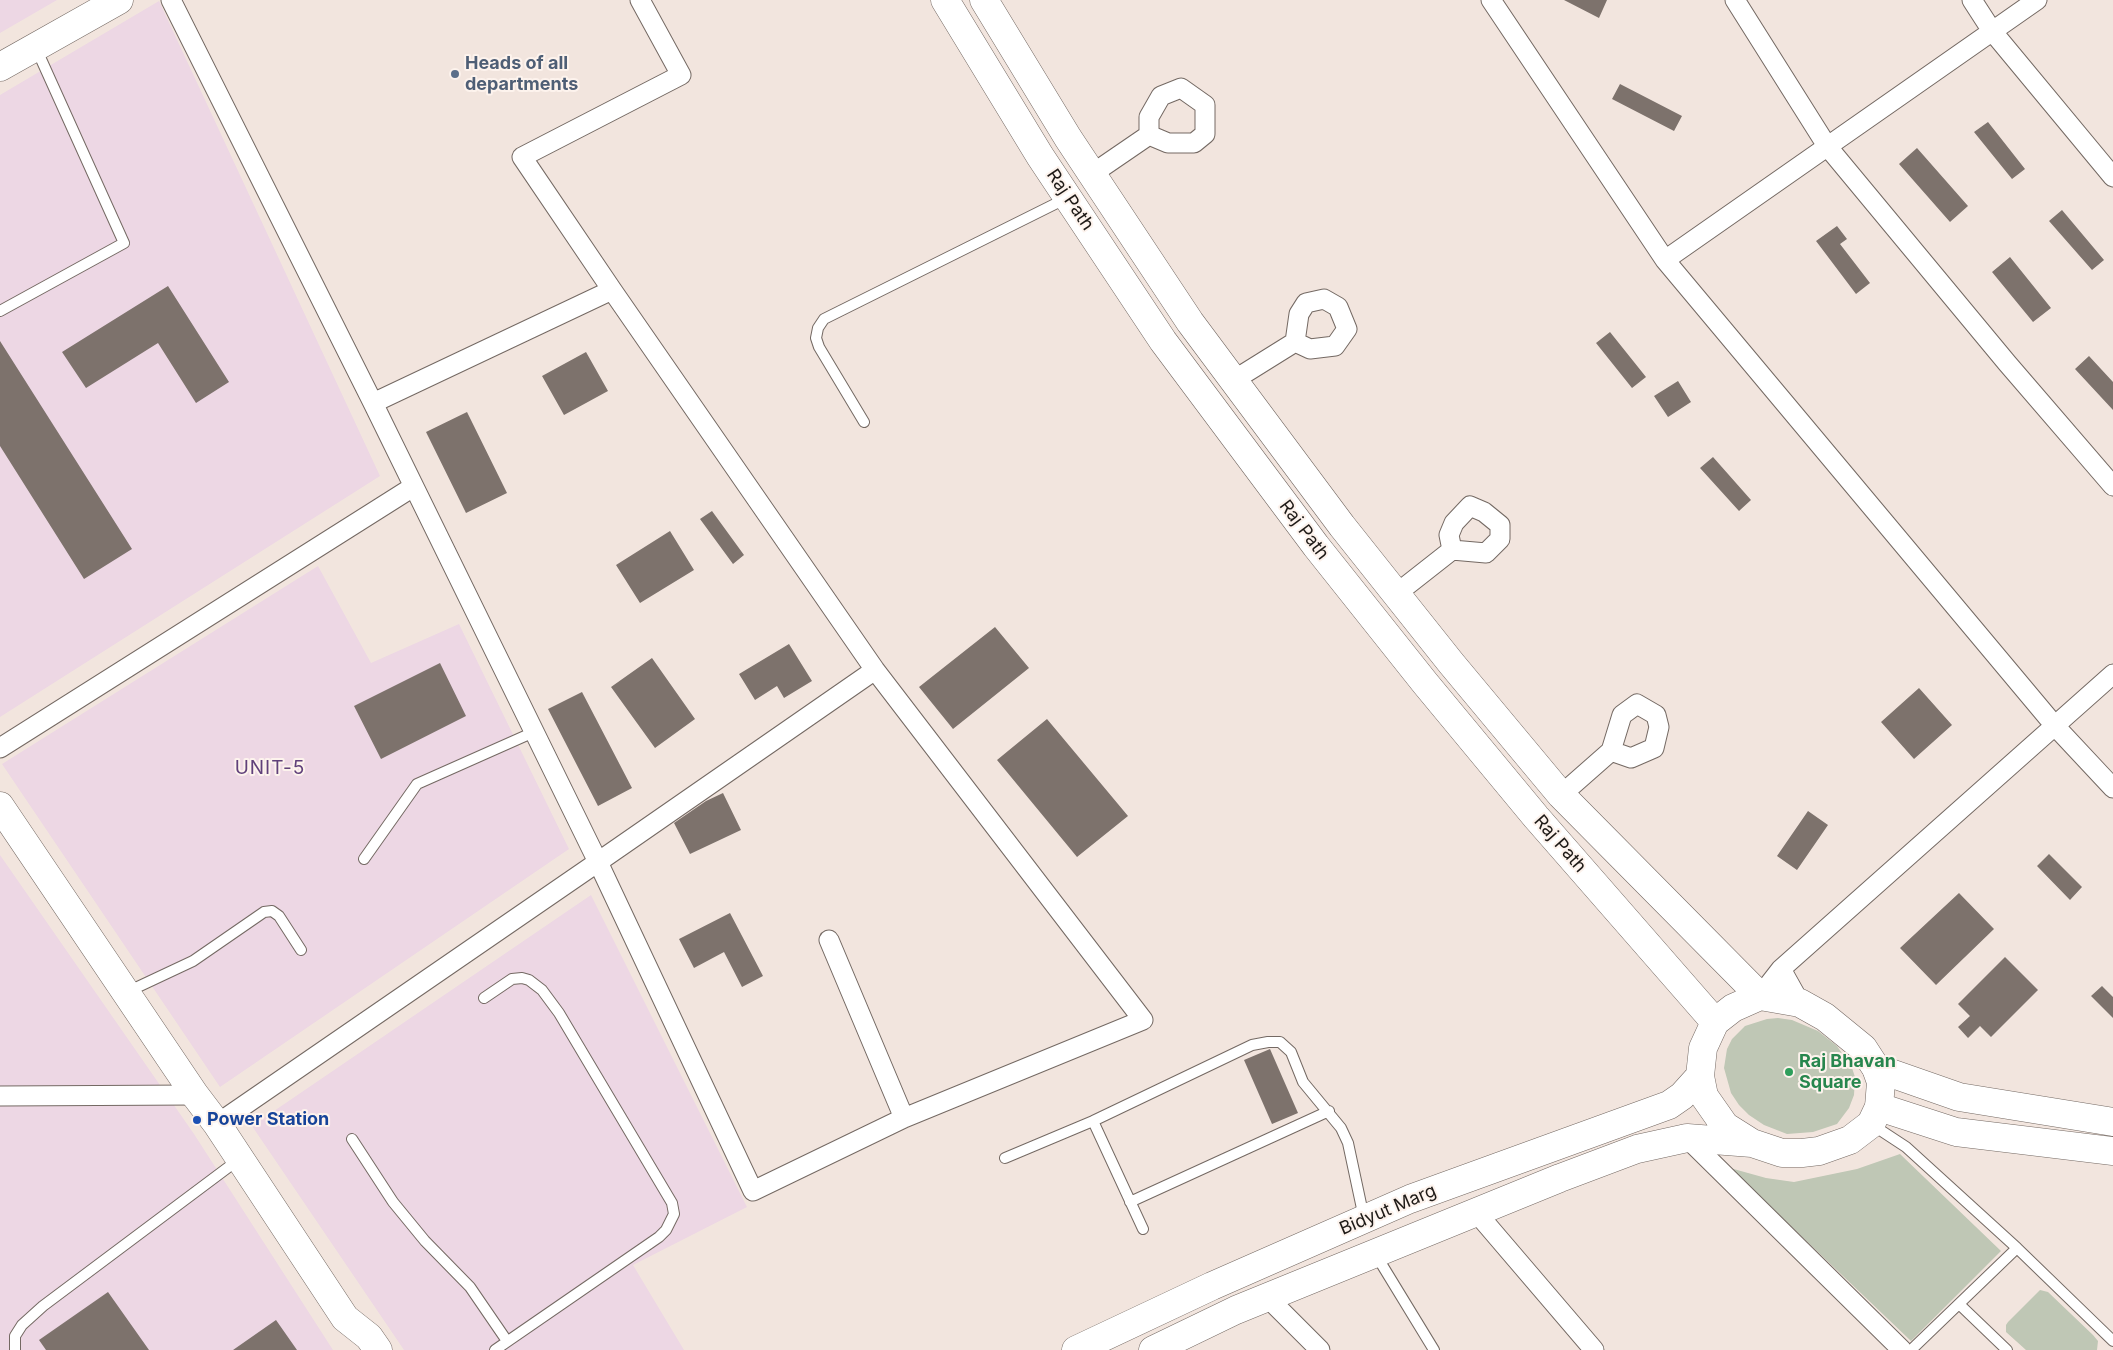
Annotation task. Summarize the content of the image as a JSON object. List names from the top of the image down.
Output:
{
  "streets": {
    "main road": ["Raj Path", "Bidyut Marg"]
  },
  "crossings": [
    ["Raj Path", "Bidyut Marg"]
  ],
  "districts": ["UNIT-5"],
  "places": ["Heads of all departments", "Raj Bhavan Square", "Power Station"]
}
